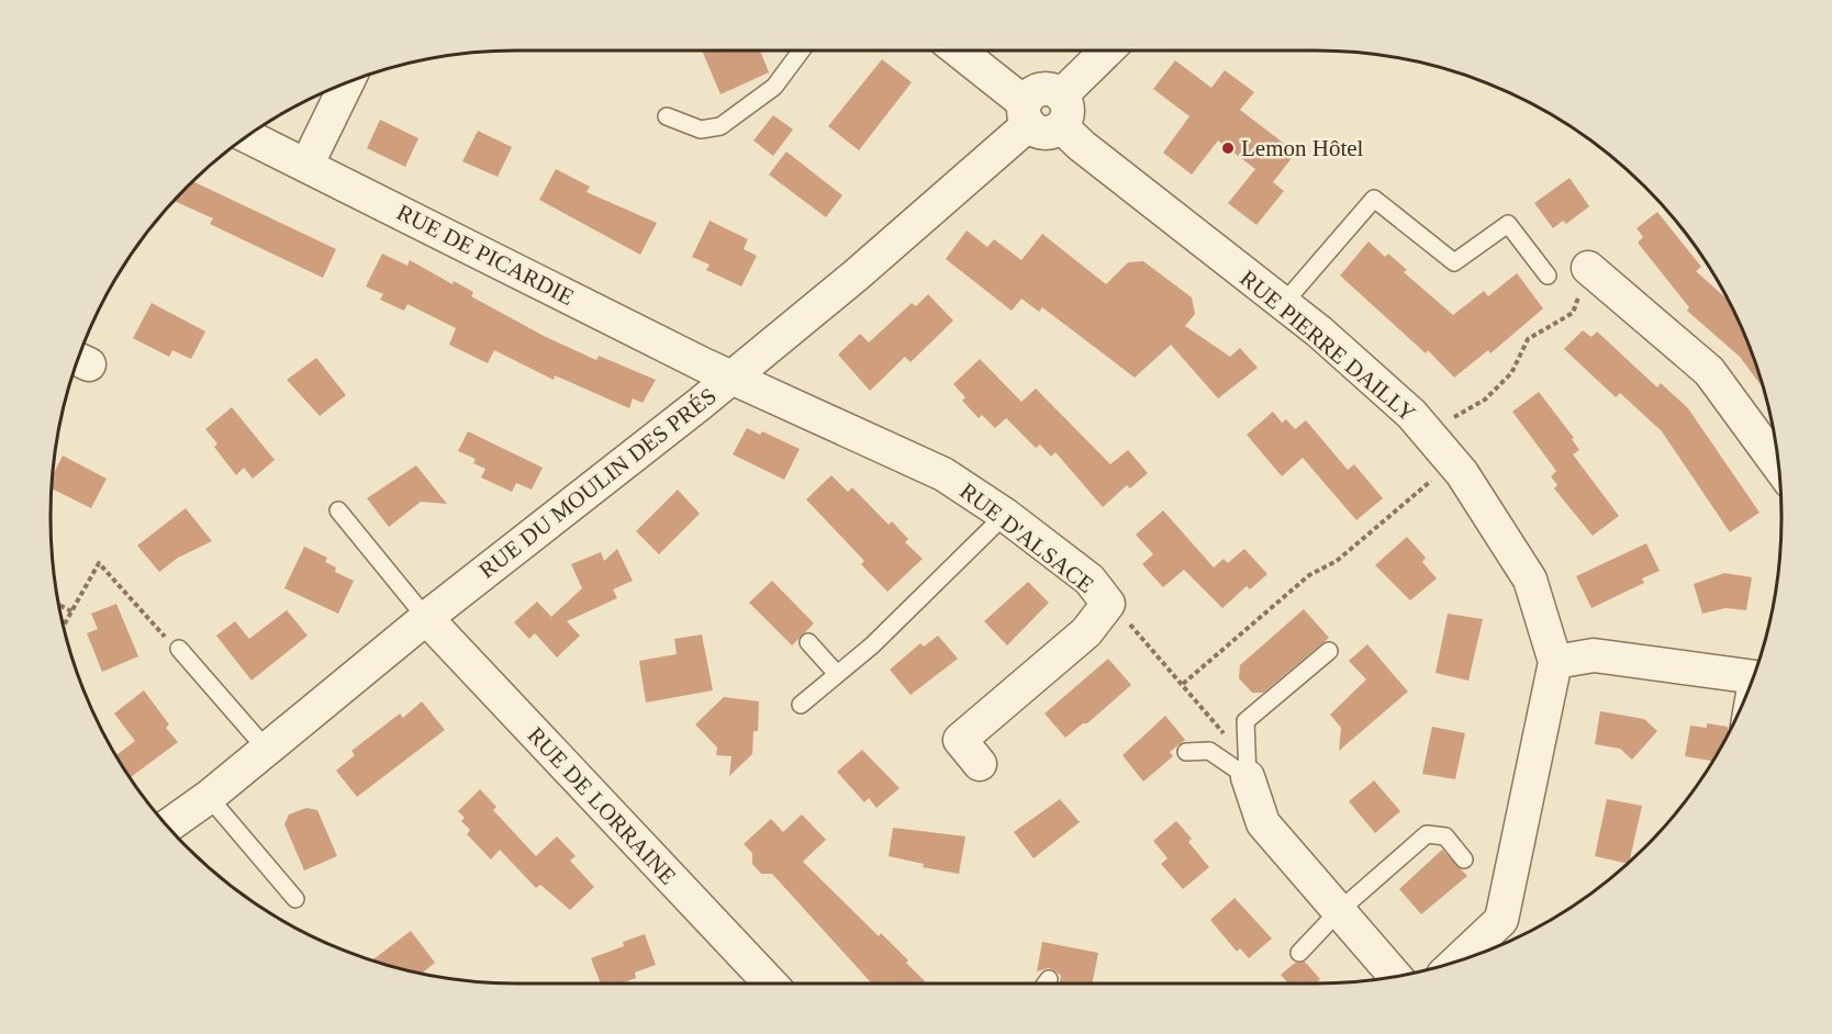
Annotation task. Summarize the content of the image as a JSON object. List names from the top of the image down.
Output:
{
  "streets": {
    "street": [
      "RUE DE PICARDIE",
      "RUE PIERRE DAILLY",
      "RUE DU MOULIN DES PRÉS",
      "RUE D'ALSACE",
      "RUE DE LORRAINE"
    ]
  },
  "crossings": [
    ["RUE DE PICARDIE", "RUE DU MOULIN DES PRÉS"],
    ["RUE DE PICARDIE", "RUE D'ALSACE"],
    ["RUE PIERRE DAILLY", "RUE DU MOULIN DES PRÉS"],
    ["RUE DU MOULIN DES PRÉS", "RUE D'ALSACE"],
    ["RUE DU MOULIN DES PRÉS", "RUE DE LORRAINE"]
  ],
  "places": ["Lemon Hôtel"]
}
